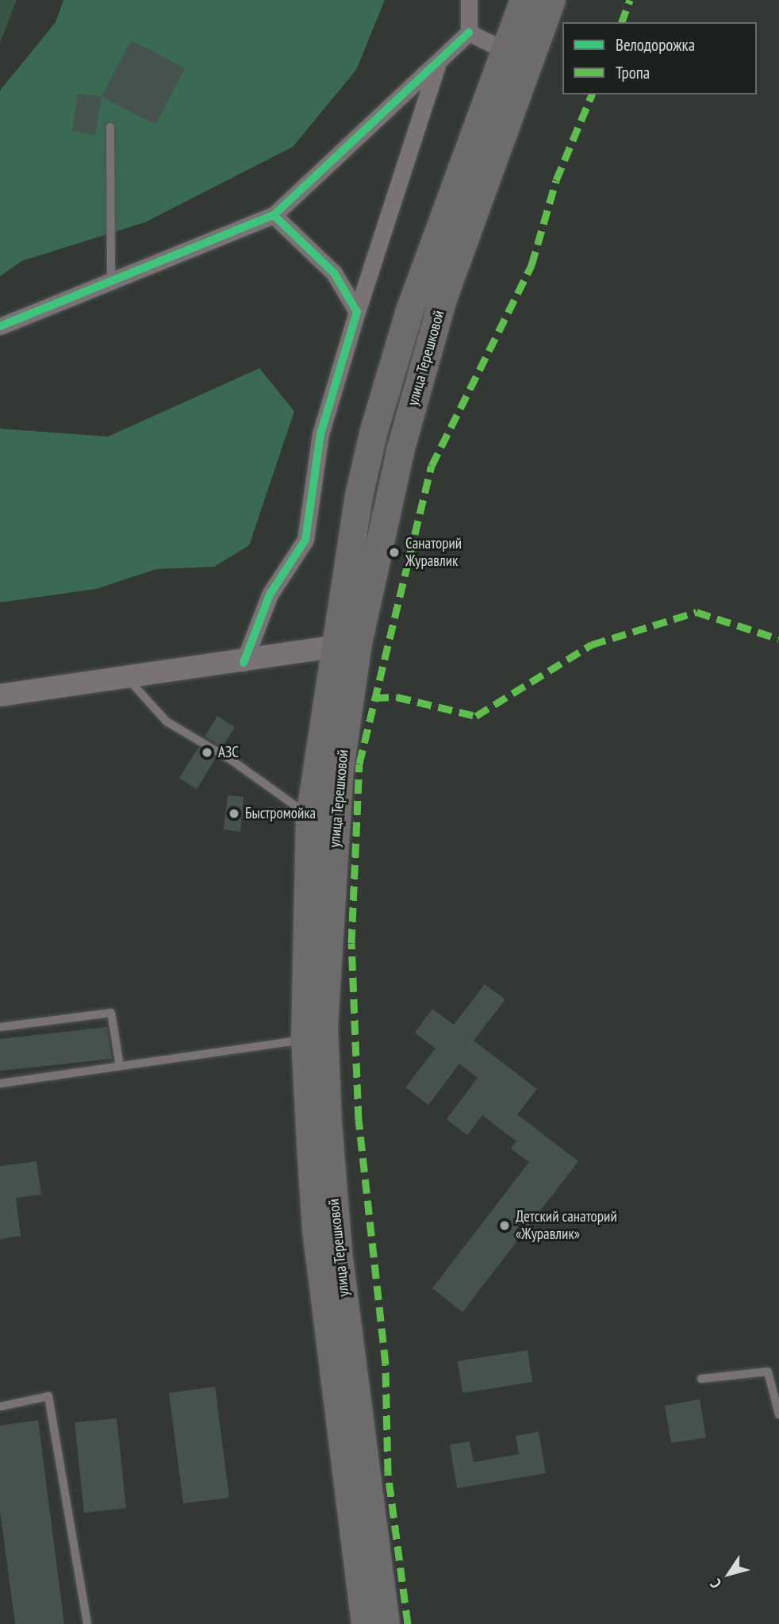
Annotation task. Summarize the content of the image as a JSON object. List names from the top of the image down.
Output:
{
  "streets": {
    "main road": ["улица Терешковой"]
  },
  "places": [
    "Санаторий Журавлик",
    "АЗС",
    "Быстромойка",
    "Детский санаторий «Журавлик»"
  ],
  "legend": ["Велодорожка", "Тропа"],
  "north": "bottom left"
}
